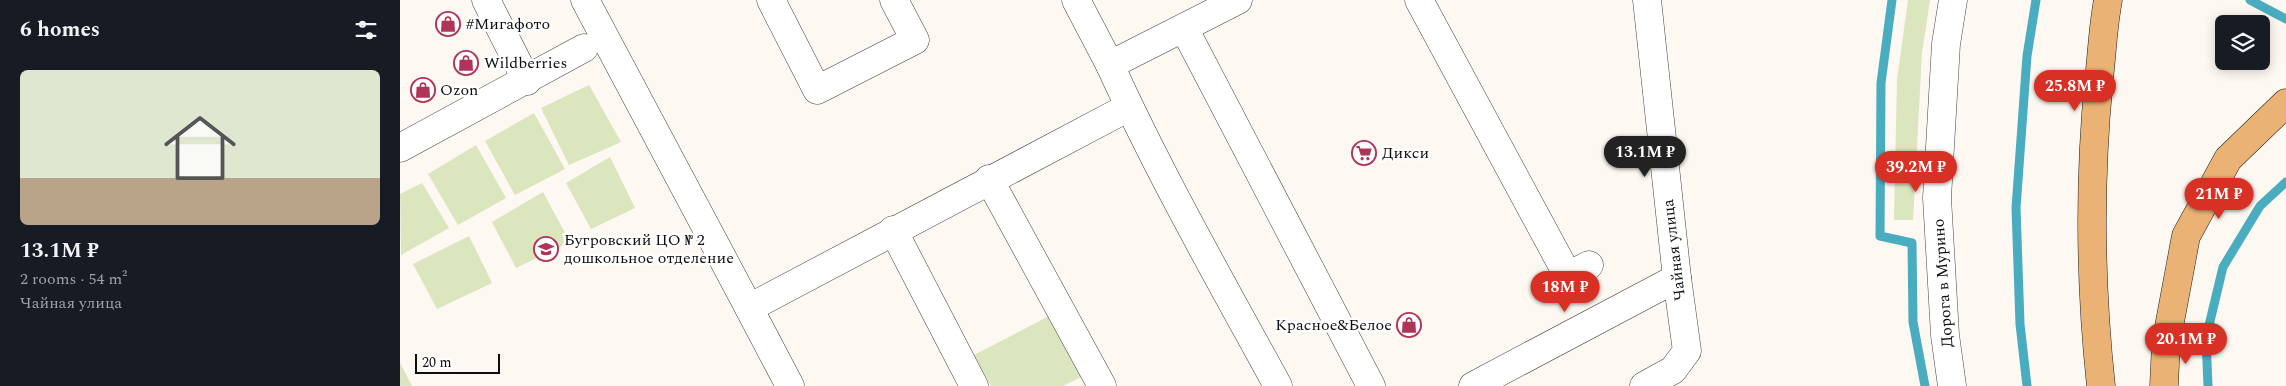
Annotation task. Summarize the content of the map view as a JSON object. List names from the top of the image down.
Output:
{
  "streets": {
    "street": ["Чайная улица", "Дорога в Мурино"]
  },
  "places": {
    "shop": [
      "#Мигафото",
      "Wildberries",
      "Ozon",
      "Красное&Белое"
    ],
    "supermarket": ["Дикси"],
    "school or university": ["Бугровский ЦО № 2 дошкольное отделение"]
  },
  "scale_bar": "20 m",
  "page": {
    "heading": "6 homes",
    "list": [
      {
        "name": "13.1M ₽",
        "note": "2 rooms · 54 m² · Чайная улица"
      }
    ],
    "price": [
      "25.8M ₽",
      "13.1M ₽",
      "39.2M ₽",
      "21M ₽",
      "18M ₽",
      "20.1M ₽"
    ],
    "scale": "20 m"
  }
}
